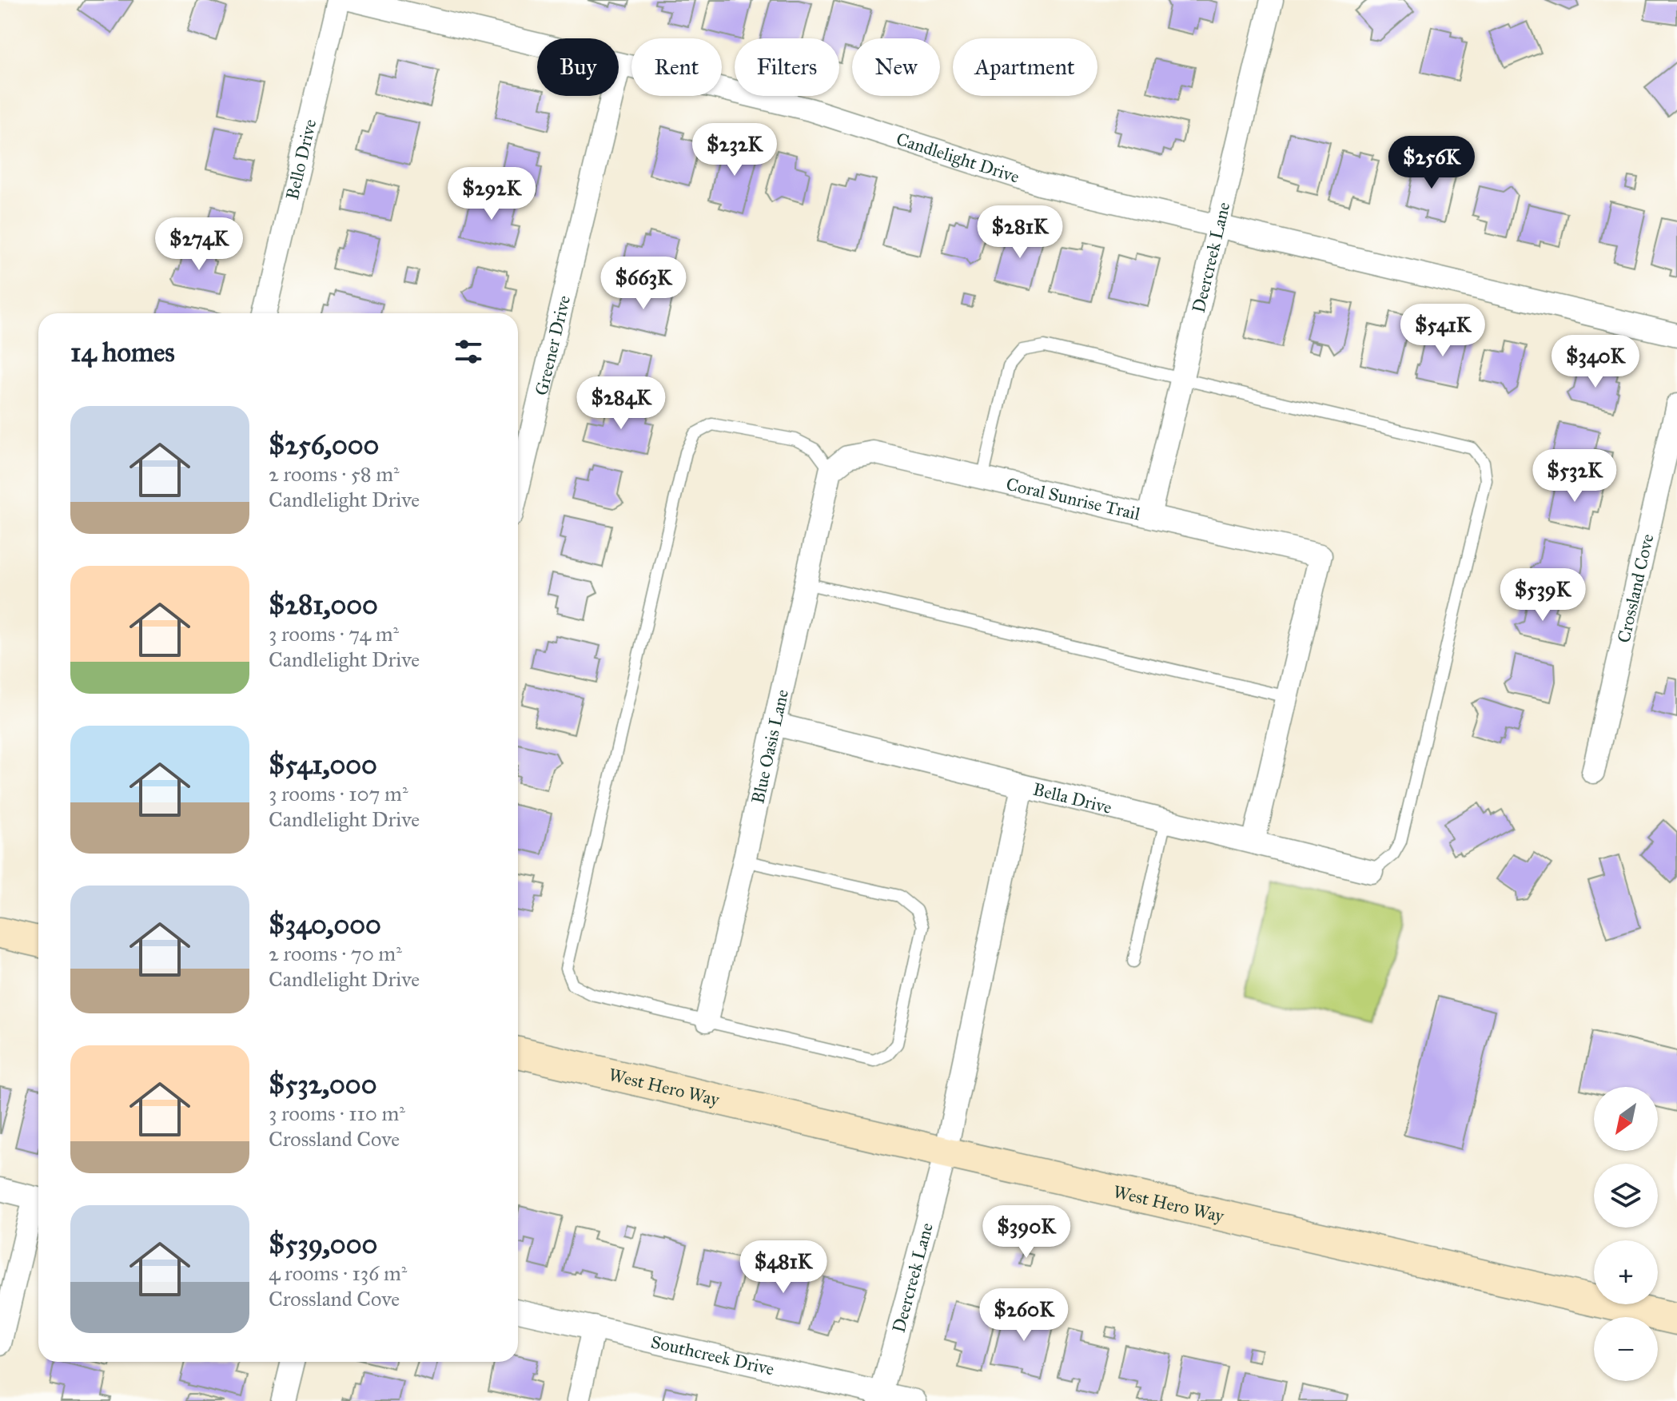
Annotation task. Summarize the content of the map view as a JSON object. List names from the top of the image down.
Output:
{
  "streets": {
    "main road": ["West Hero Way"],
    "street": [
      "Candlelight Drive",
      "Bello Drive",
      "Deercreek Lane",
      "Greener Drive",
      "Coral Sunrise Trail",
      "Crossland Cove",
      "Blue Oasis Lane",
      "Bella Drive",
      "Southcreek Drive"
    ]
  },
  "crossings": [
    ["Candlelight Drive", "Deercreek Lane"],
    ["Candlelight Drive", "Greener Drive"],
    ["Deercreek Lane", "Coral Sunrise Trail"],
    ["Deercreek Lane", "Bella Drive"],
    ["Deercreek Lane", "West Hero Way"],
    ["Deercreek Lane", "Southcreek Drive"],
    ["Coral Sunrise Trail", "Blue Oasis Lane"],
    ["Blue Oasis Lane", "Bella Drive"]
  ],
  "north": "bottom left",
  "page": {
    "chip": [
      "Buy",
      "Rent",
      "Filters",
      "New",
      "Apartment"
    ],
    "price": [
      "$232K",
      "$256K",
      "$292K",
      "$281K",
      "$274K",
      "$663K",
      "$541K",
      "$340K",
      "$284K",
      "$532K",
      "$539K",
      "$390K",
      "$481K",
      "$260K"
    ],
    "heading": "14 homes",
    "list": [
      {
        "name": "$256,000",
        "note": "2 rooms · 58 m² · Candlelight Drive"
      },
      {
        "name": "$281,000",
        "note": "3 rooms · 74 m² · Candlelight Drive"
      },
      {
        "name": "$541,000",
        "note": "3 rooms · 107 m² · Candlelight Drive"
      },
      {
        "name": "$340,000",
        "note": "2 rooms · 70 m² · Candlelight Drive"
      },
      {
        "name": "$532,000",
        "note": "3 rooms · 110 m² · Crossland Cove"
      },
      {
        "name": "$539,000",
        "note": "4 rooms · 136 m² · Crossland Cove"
      }
    ],
    "map_buttons": ["+", "−"]
  }
}
